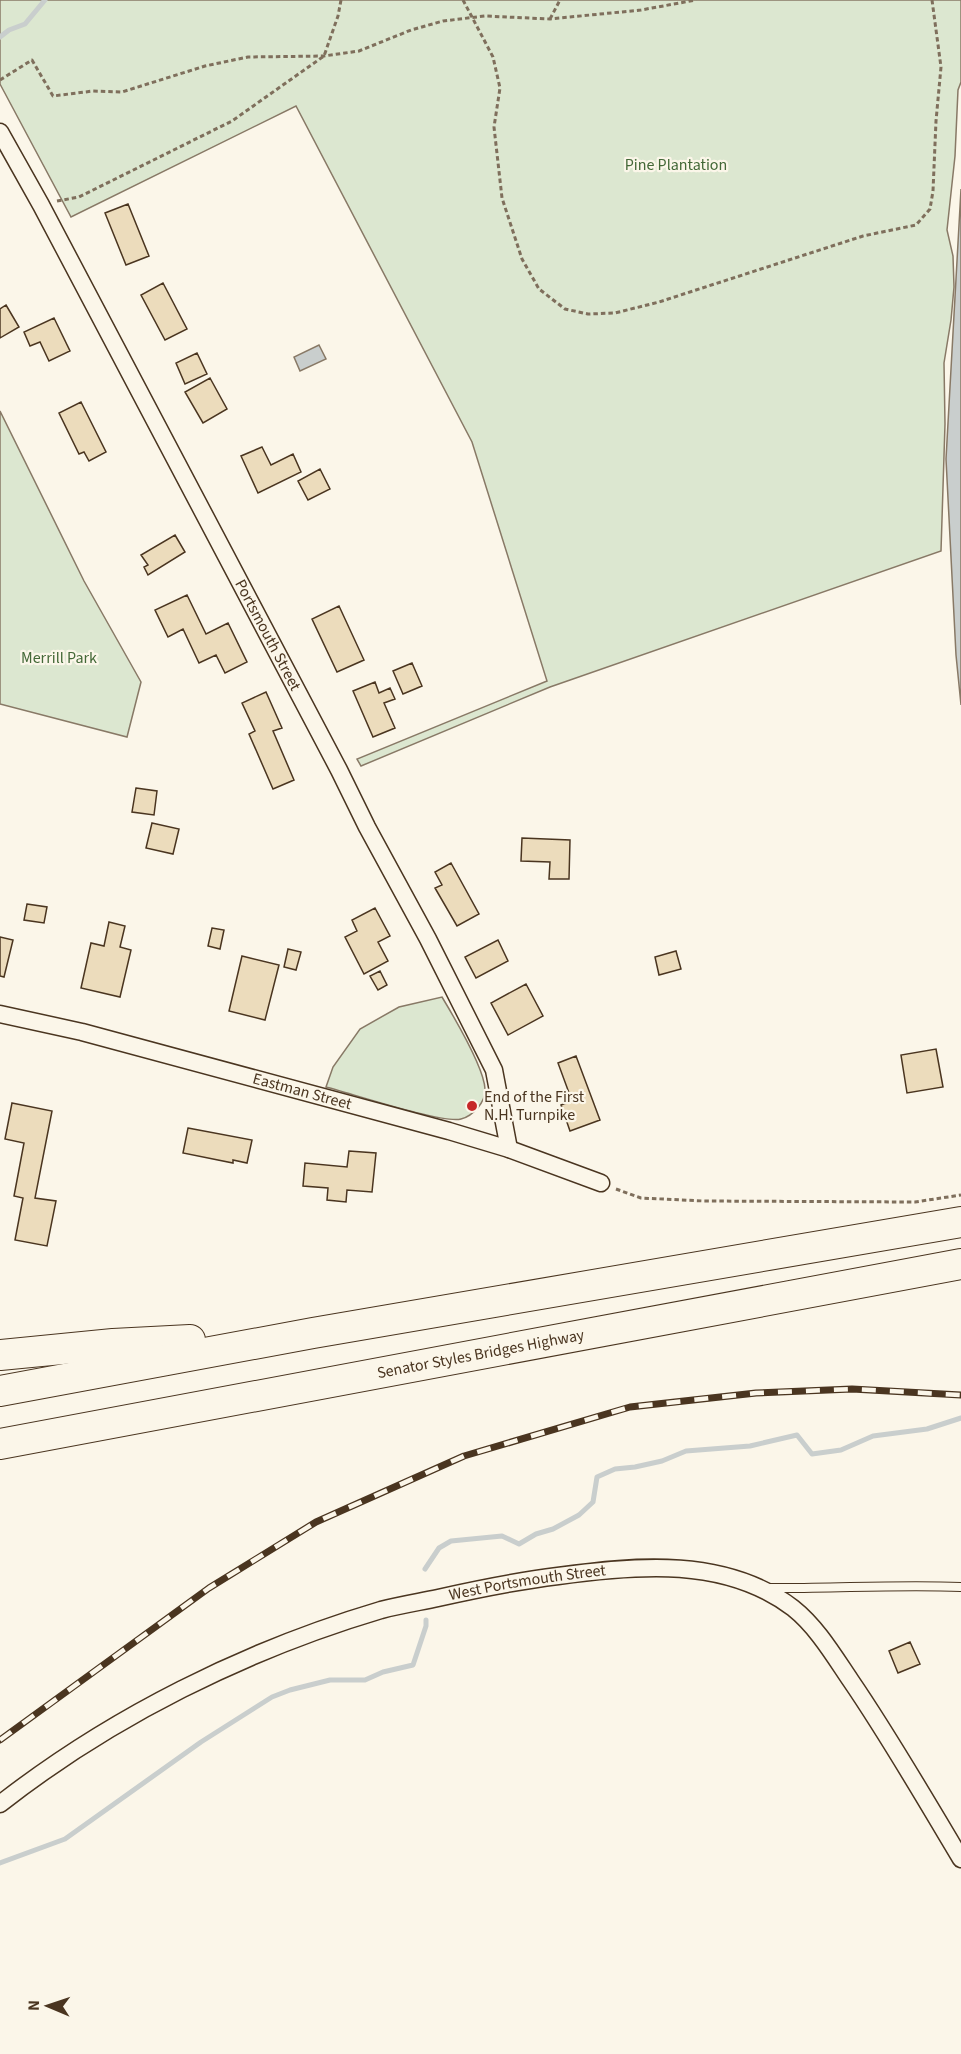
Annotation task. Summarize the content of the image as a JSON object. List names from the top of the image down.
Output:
{
  "streets": {
    "highway": ["Senator Styles Bridges Highway"],
    "street": ["Portsmouth Street", "Eastman Street", "West Portsmouth Street"]
  },
  "crossings": [
    ["Portsmouth Street", "Eastman Street"]
  ],
  "parks": ["Pine Plantation", "Merrill Park"],
  "places": ["End of the First N.H. Turnpike"],
  "north": "left"
}
